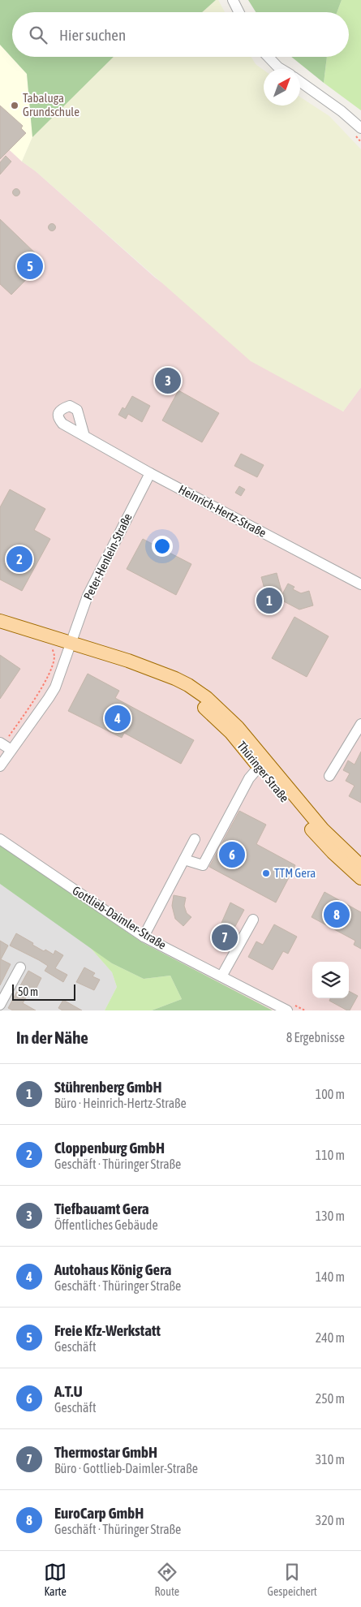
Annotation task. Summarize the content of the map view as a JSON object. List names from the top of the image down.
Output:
{
  "streets": {
    "main road": ["Thüringer Straße"],
    "street": ["Heinrich-Hertz-Straße", "Peter-Henlein-Straße", "Gottlieb-Daimler-Straße"]
  },
  "crossings": [
    ["Heinrich-Hertz-Straße", "Peter-Henlein-Straße"],
    ["Peter-Henlein-Straße", "Thüringer Straße"]
  ],
  "places": ["Tabaluga Grundschule", "TTM Gera"],
  "scale_bar": "50 m",
  "north": "top right",
  "page": {
    "search": "Hier suchen",
    "pins": [
      "5",
      "3",
      "2",
      "1",
      "4",
      "6",
      "8",
      "7"
    ],
    "scale": "50 m",
    "heading": ["In der Nähe", "8 Ergebnisse"],
    "list": [
      {
        "mark": "1",
        "name": "Stührenberg GmbH",
        "note": "Büro · Heinrich-Hertz-Straße",
        "value": "100 m"
      },
      {
        "mark": "2",
        "name": "Cloppenburg GmbH",
        "note": "Geschäft · Thüringer Straße",
        "value": "110 m"
      },
      {
        "mark": "3",
        "name": "Tiefbauamt Gera",
        "note": "Öffentliches Gebäude",
        "value": "130 m"
      },
      {
        "mark": "4",
        "name": "Autohaus König Gera",
        "note": "Geschäft · Thüringer Straße",
        "value": "140 m"
      },
      {
        "mark": "5",
        "name": "Freie Kfz-Werkstatt",
        "note": "Geschäft",
        "value": "240 m"
      },
      {
        "mark": "6",
        "name": "A.T.U",
        "note": "Geschäft",
        "value": "250 m"
      },
      {
        "mark": "7",
        "name": "Thermostar GmbH",
        "note": "Büro · Gottlieb-Daimler-Straße",
        "value": "310 m"
      },
      {
        "mark": "8",
        "name": "EuroCarp GmbH",
        "note": "Geschäft · Thüringer Straße",
        "value": "320 m"
      }
    ],
    "nav": ["Karte", "Route", "Gespeichert"]
  }
}
